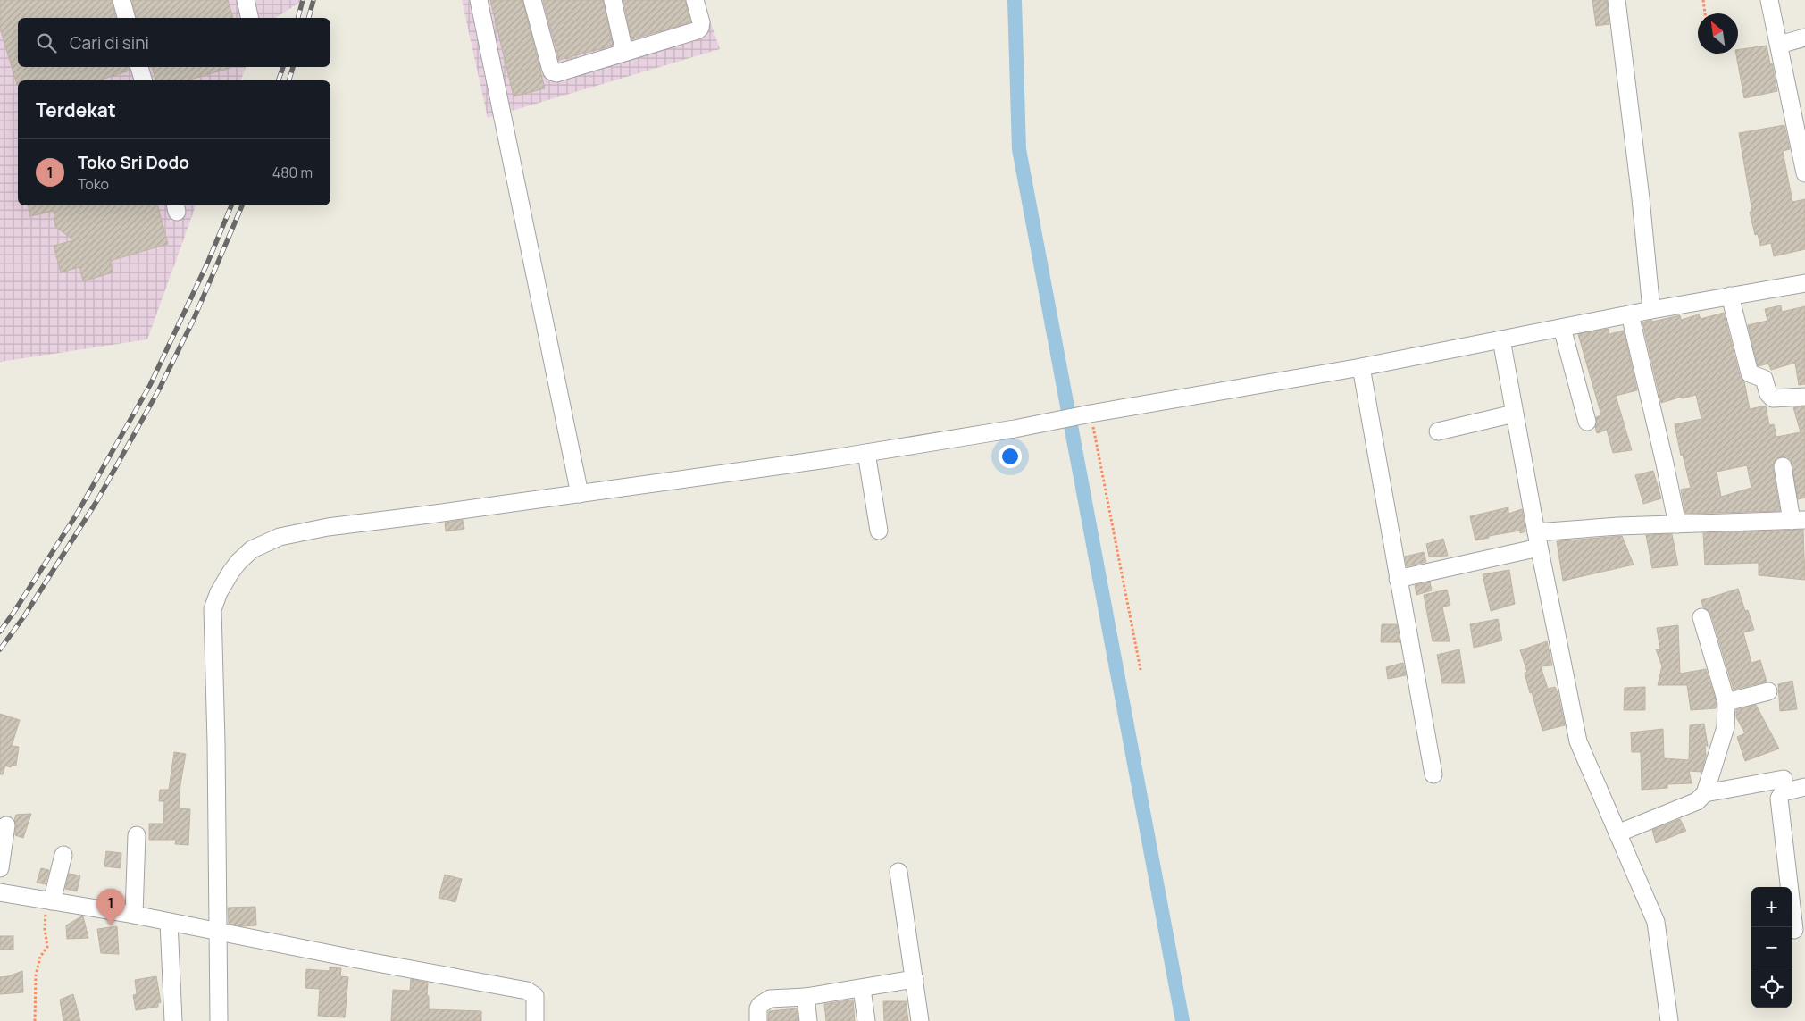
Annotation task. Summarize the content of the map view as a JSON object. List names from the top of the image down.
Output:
{
  "north": "top left",
  "page": {
    "search": "Cari di sini",
    "heading": "Terdekat",
    "list": [
      {
        "mark": "1",
        "name": "Toko Sri Dodo",
        "note": "Toko",
        "value": "480 m"
      }
    ],
    "map_buttons": ["+", "−"],
    "pins": "1"
  }
}
